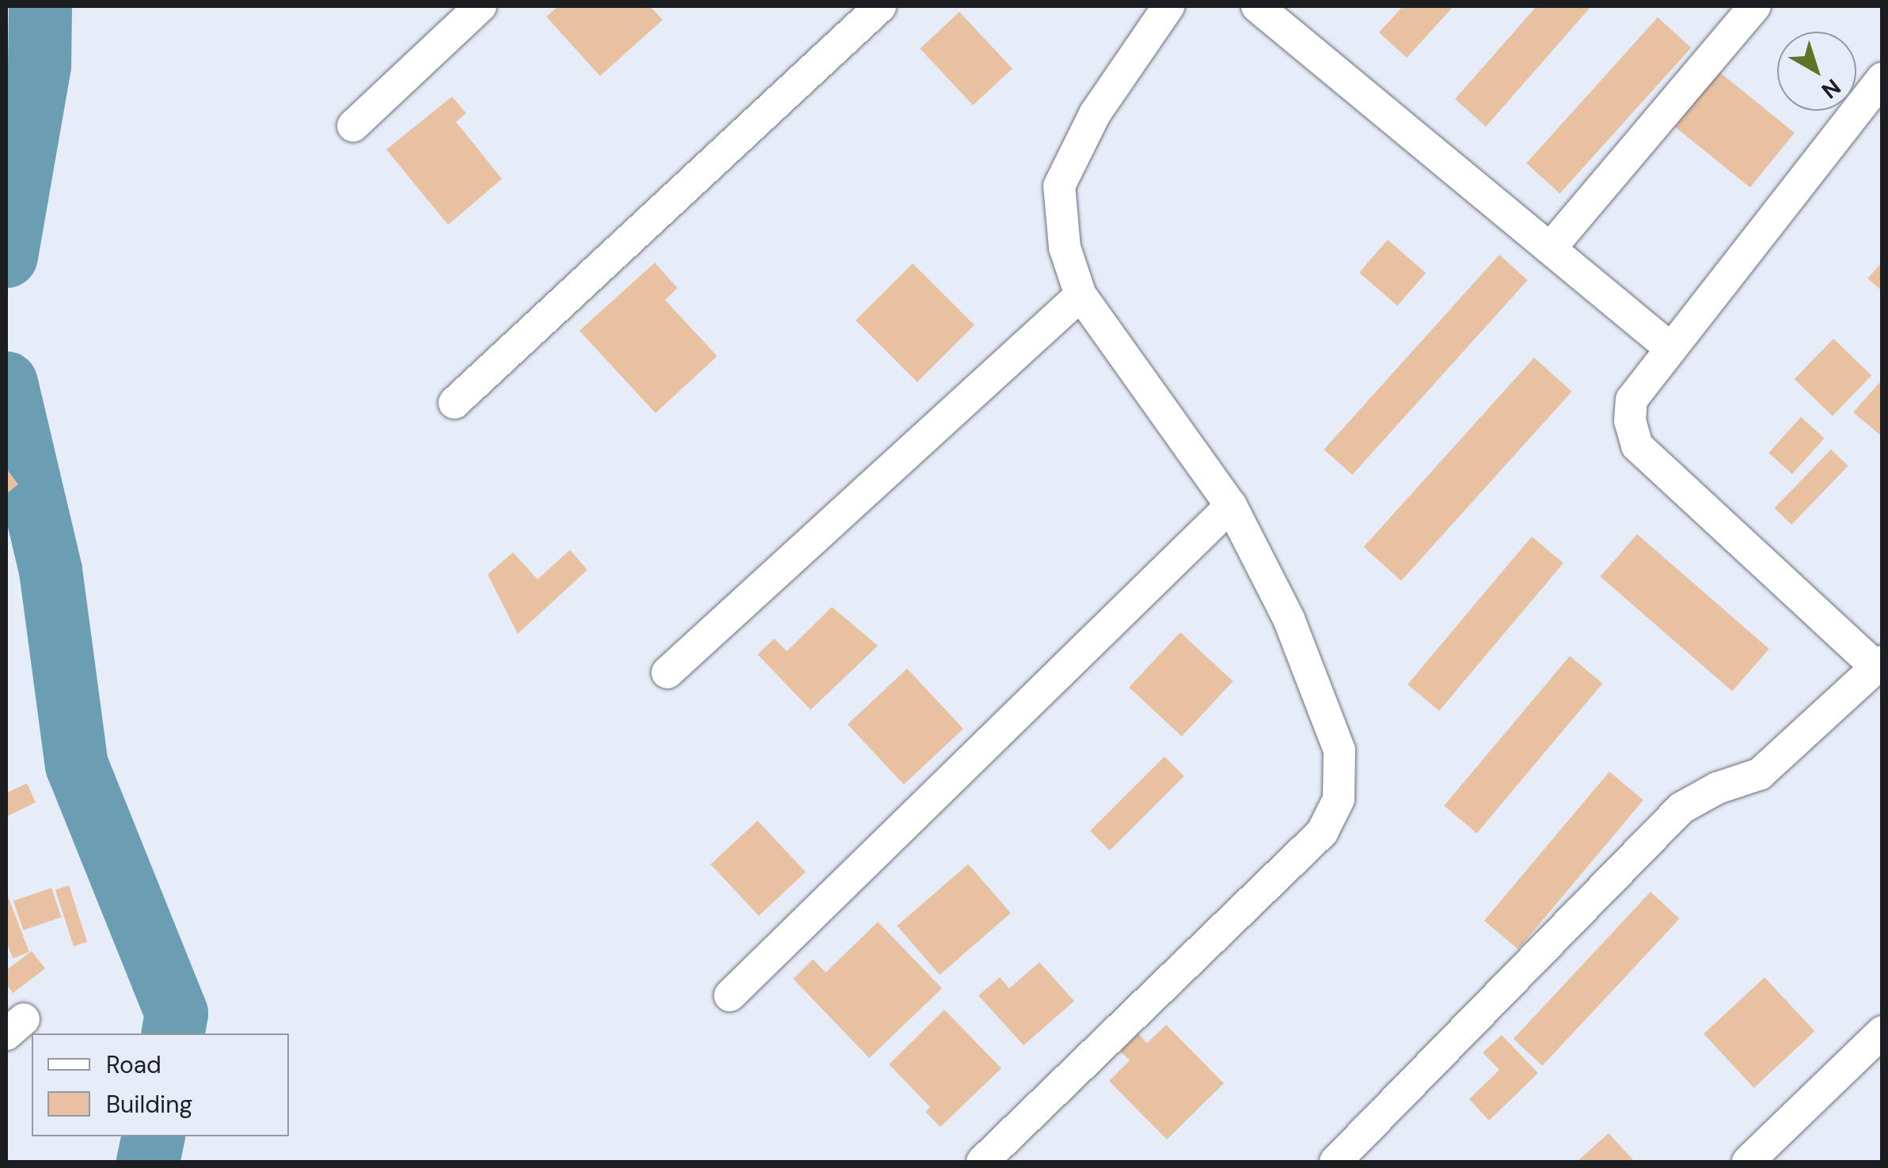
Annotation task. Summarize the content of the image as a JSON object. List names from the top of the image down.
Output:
{
  "legend": ["Road", "Building"],
  "north": "bottom right"
}
